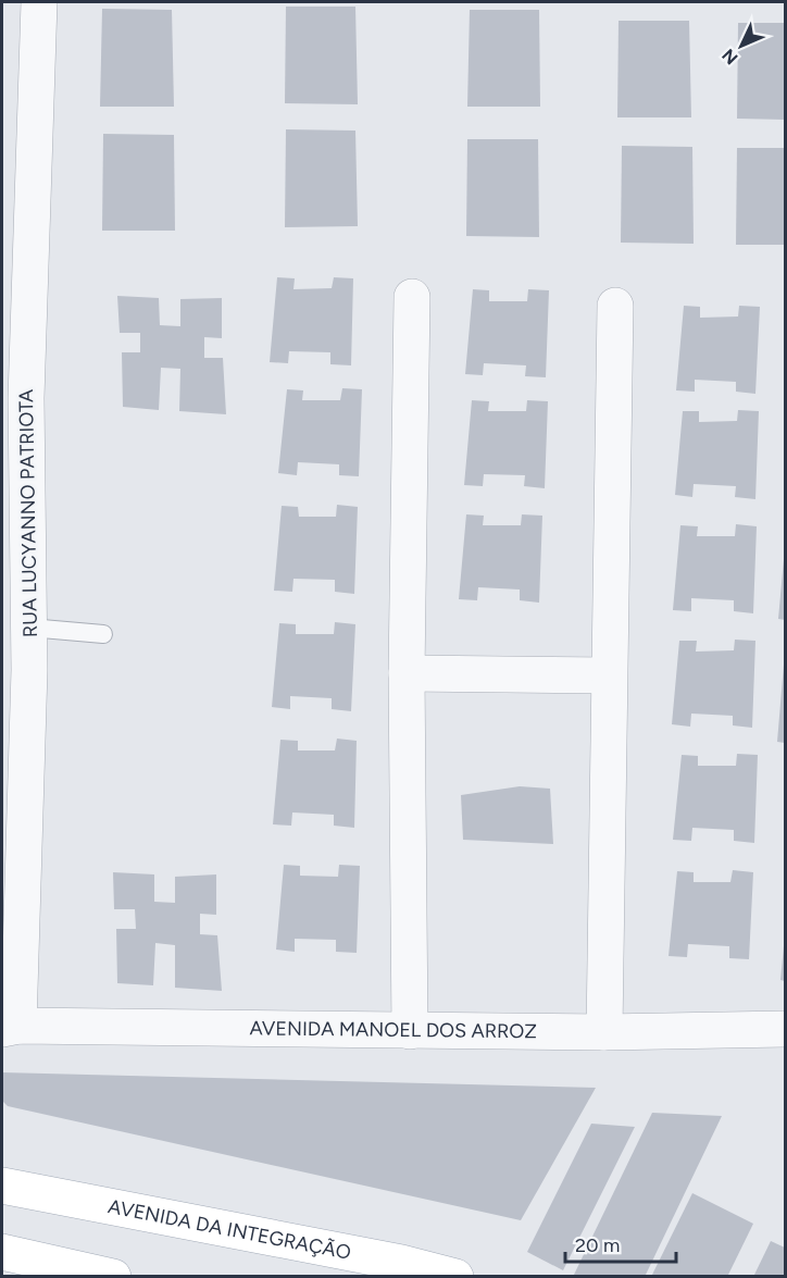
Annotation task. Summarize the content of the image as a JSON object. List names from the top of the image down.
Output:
{
  "streets": {
    "main road": ["AVENIDA DA INTEGRAÇÃO"],
    "street": ["RUA LUCYANNO PATRIOTA", "AVENIDA MANOEL DOS ARROZ"]
  },
  "crossings": [
    ["RUA LUCYANNO PATRIOTA", "AVENIDA MANOEL DOS ARROZ"]
  ],
  "scale_bar": "20 m",
  "north": "bottom left"
}
